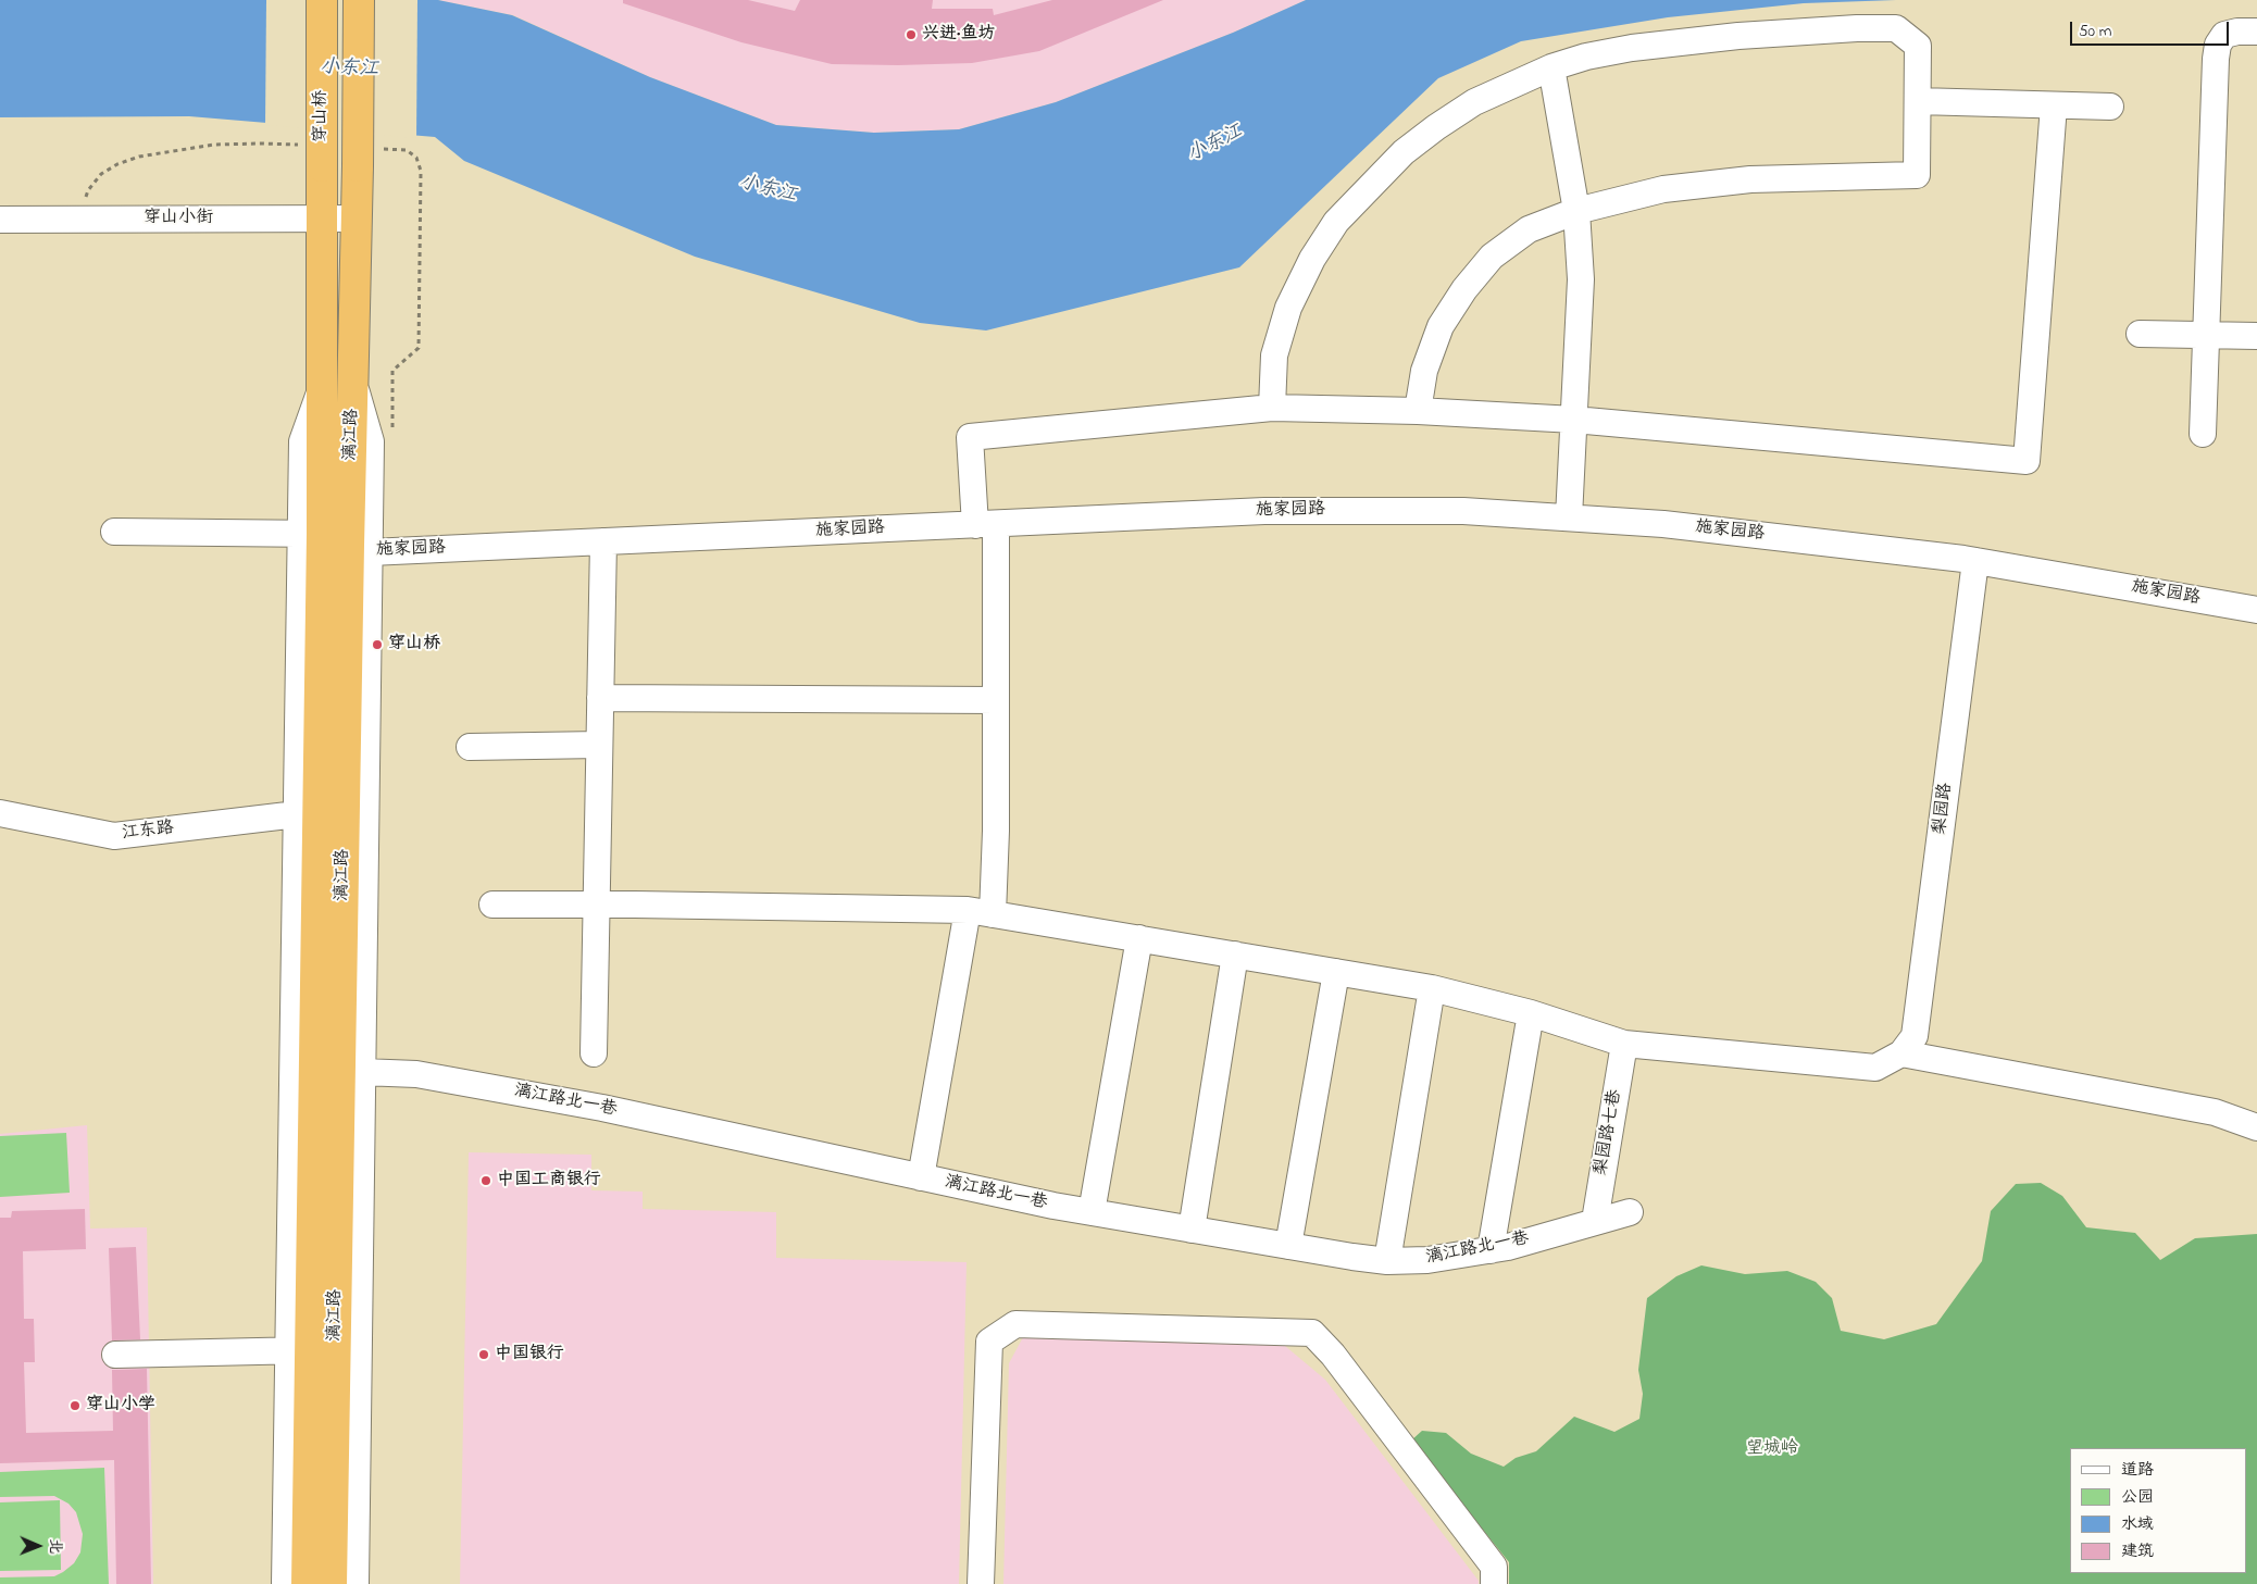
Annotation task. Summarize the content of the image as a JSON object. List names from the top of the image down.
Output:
{
  "streets": {
    "highway": ["穿山桥", "漓江路"],
    "street": [
      "穿山小街",
      "施家园路",
      "梨园路",
      "江东路",
      "漓江路北一巷",
      "梨园路七巷"
    ]
  },
  "crossings": [
    ["穿山桥", "漓江路"],
    ["穿山小街", "漓江路"],
    ["漓江路", "施家园路"],
    ["施家园路", "梨园路"],
    ["漓江路北一巷", "梨园路七巷"]
  ],
  "water": ["小东江"],
  "parks": ["望城岭"],
  "places": [
    "兴进·鱼坊",
    "穿山桥",
    "中国工商银行",
    "中国银行",
    "穿山小学"
  ],
  "legend": [
    "道路",
    "公园",
    "水域",
    "建筑"
  ],
  "scale_bar": "50 m",
  "north": "right"
}
